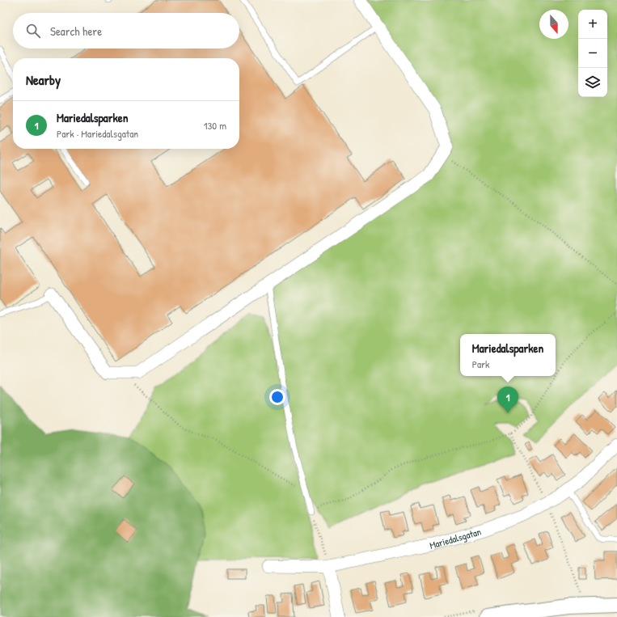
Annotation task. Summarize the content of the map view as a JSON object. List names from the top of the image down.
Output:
{
  "streets": {
    "street": ["Mariedalsgatan"]
  },
  "north": "bottom",
  "page": {
    "map_buttons": ["+", "−"],
    "search": "Search here",
    "heading": "Nearby",
    "list": [
      {
        "mark": "1",
        "name": "Mariedalsparken",
        "note": "Park · Mariedalsgatan",
        "value": "130 m"
      }
    ],
    "popup": ["Mariedalsparken", "Park"],
    "pins": "1"
  }
}
